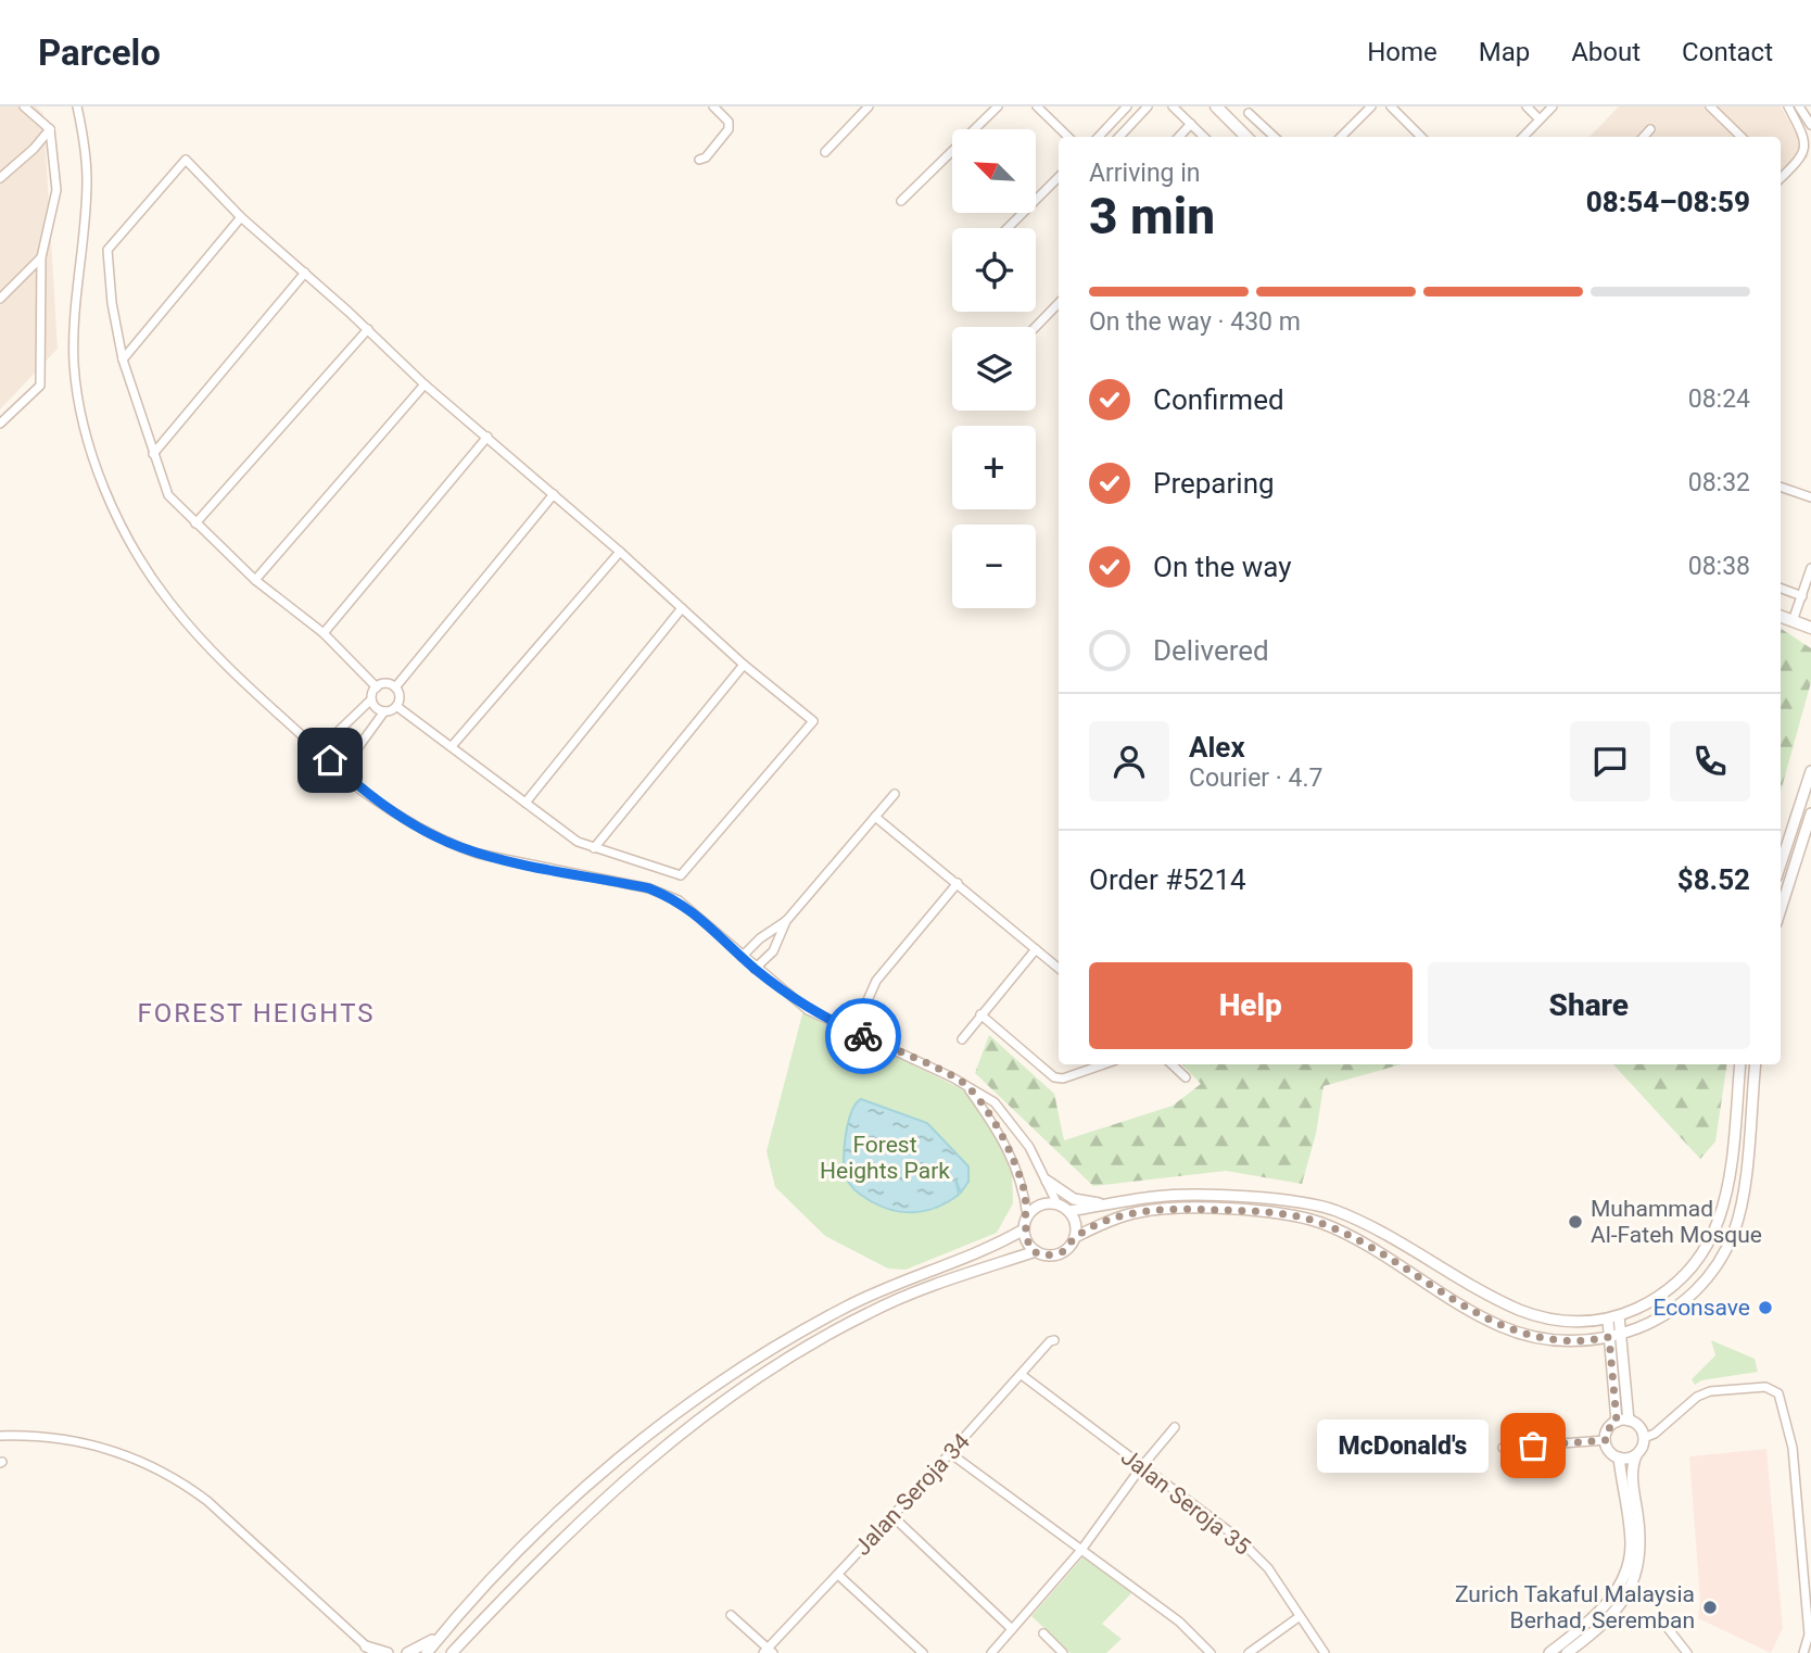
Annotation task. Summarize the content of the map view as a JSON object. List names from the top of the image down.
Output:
{
  "streets": {
    "street": ["Jalan Seroja 34", "Jalan Seroja 35"]
  },
  "crossings": [
    ["Jalan Seroja 34", "Jalan Seroja 35"]
  ],
  "districts": ["FOREST HEIGHTS"],
  "parks": ["Forest Heights Park"],
  "places": [
    "Muhammad Al-Fateh Mosque",
    "Econsave",
    "McDonald's",
    "Zurich Takaful Malaysia Berhad, Seremban"
  ],
  "north": "top left",
  "page": {
    "header": "Parcelo",
    "nav": [
      "Home",
      "Map",
      "About",
      "Contact"
    ],
    "map_buttons": ["+", "−"],
    "heading": ["3 min", "Arriving in", "08:54–08:59"],
    "panel": [
      "Alex",
      "Courier · 4.7",
      "Order #5214",
      "$8.52"
    ],
    "bar": "On the way · 430 m",
    "list": [
      ["Confirmed", "08:24"],
      ["Preparing", "08:32"],
      ["On the way", "08:38"],
      "Delivered"
    ],
    "buttons": ["Help", "Share"],
    "bubble": "McDonald's"
  }
}
